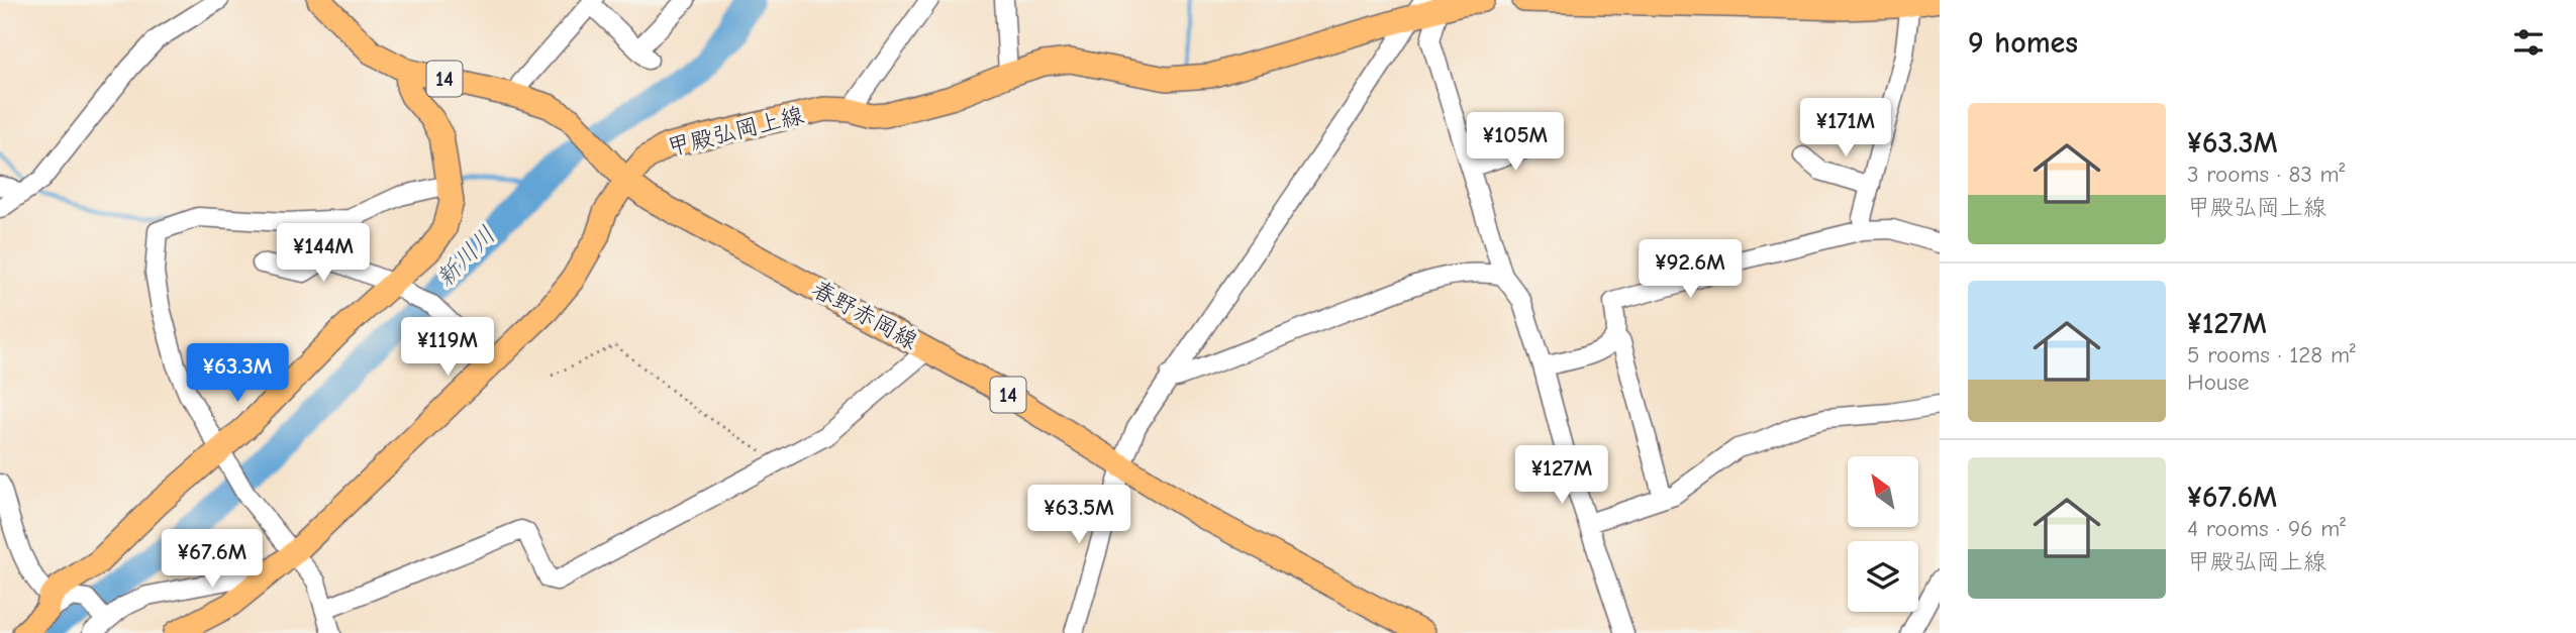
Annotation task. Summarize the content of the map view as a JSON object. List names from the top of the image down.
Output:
{
  "streets": {
    "main road": ["14", "甲殿弘岡上線", "春野赤岡線"]
  },
  "crossings": [
    ["甲殿弘岡上線", "春野赤岡線"]
  ],
  "water": ["新川川"],
  "north": "top left",
  "page": {
    "heading": "9 homes",
    "list": [
      {
        "name": "¥63.3M",
        "note": "3 rooms · 83 m² · 甲殿弘岡上線"
      },
      {
        "name": "¥127M",
        "note": "5 rooms · 128 m² · House"
      },
      {
        "name": "¥67.6M",
        "note": "4 rooms · 96 m² · 甲殿弘岡上線"
      }
    ],
    "price": [
      "¥171M",
      "¥105M",
      "¥144M",
      "¥92.6M",
      "¥119M",
      "¥63.3M",
      "¥127M",
      "¥63.5M",
      "¥67.6M"
    ]
  }
}
